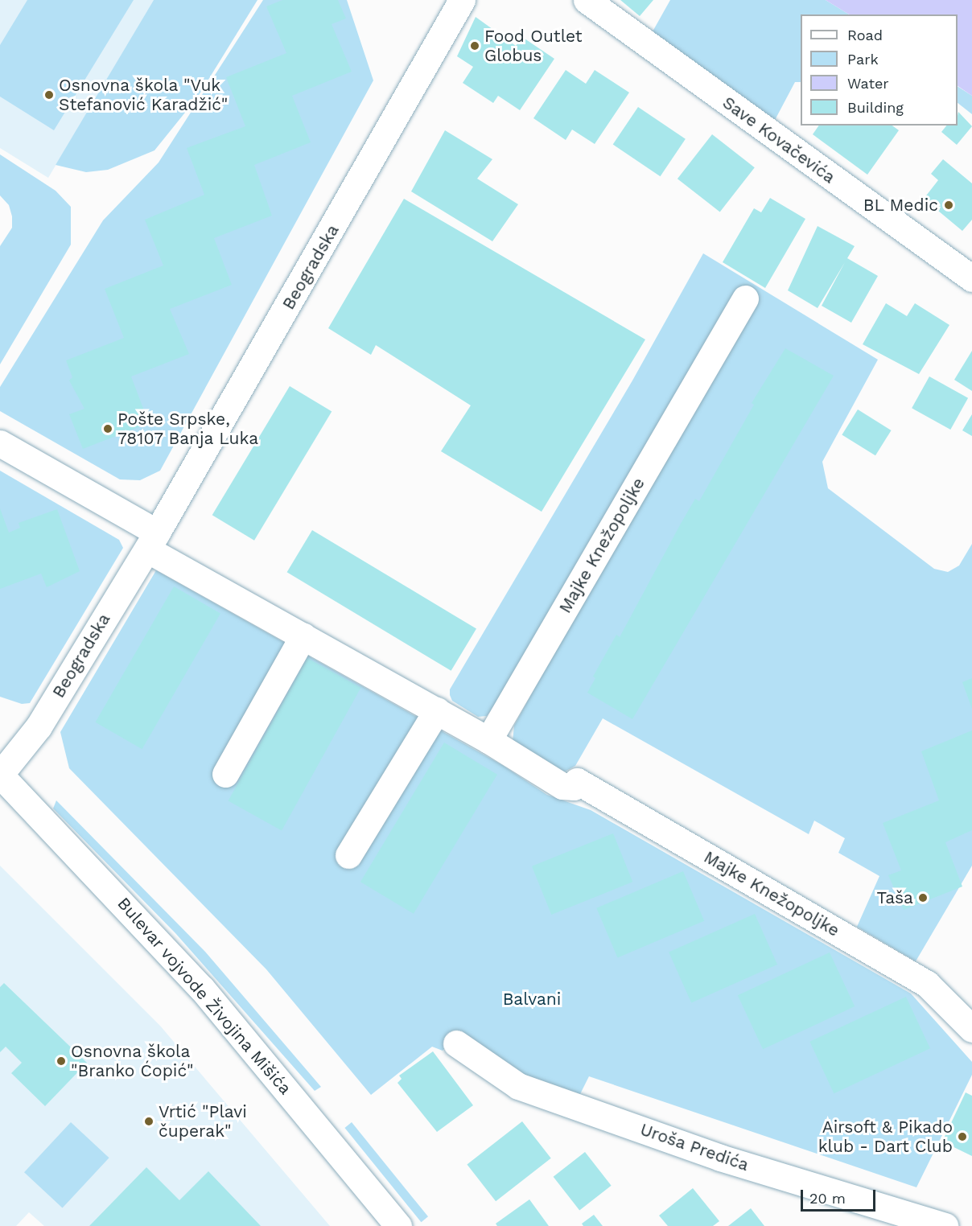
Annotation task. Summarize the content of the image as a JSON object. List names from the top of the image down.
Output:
{
  "streets": {
    "street": [
      "Save Kovačevića",
      "Beogradska",
      "Majke Knežopoljke",
      "Bulevar vojvode Živojina Mišića",
      "Uroša Predića"
    ]
  },
  "crossings": [
    ["Beogradska", "Bulevar vojvode Živojina Mišića"]
  ],
  "parks": ["Balvani"],
  "places": [
    "Food Outlet Globus",
    "Osnovna škola \"Vuk Stefanović Karadžić\"",
    "BL Medic",
    "Pošte Srpske, 78107 Banja Luka",
    "Taša",
    "Osnovna škola \"Branko Ćopić\"",
    "Vrtić \"Plavi čuperak\"",
    "Airsoft & Pikado klub - Dart Club"
  ],
  "legend": [
    "Road",
    "Park",
    "Water",
    "Building"
  ],
  "scale_bar": "20 m"
}
